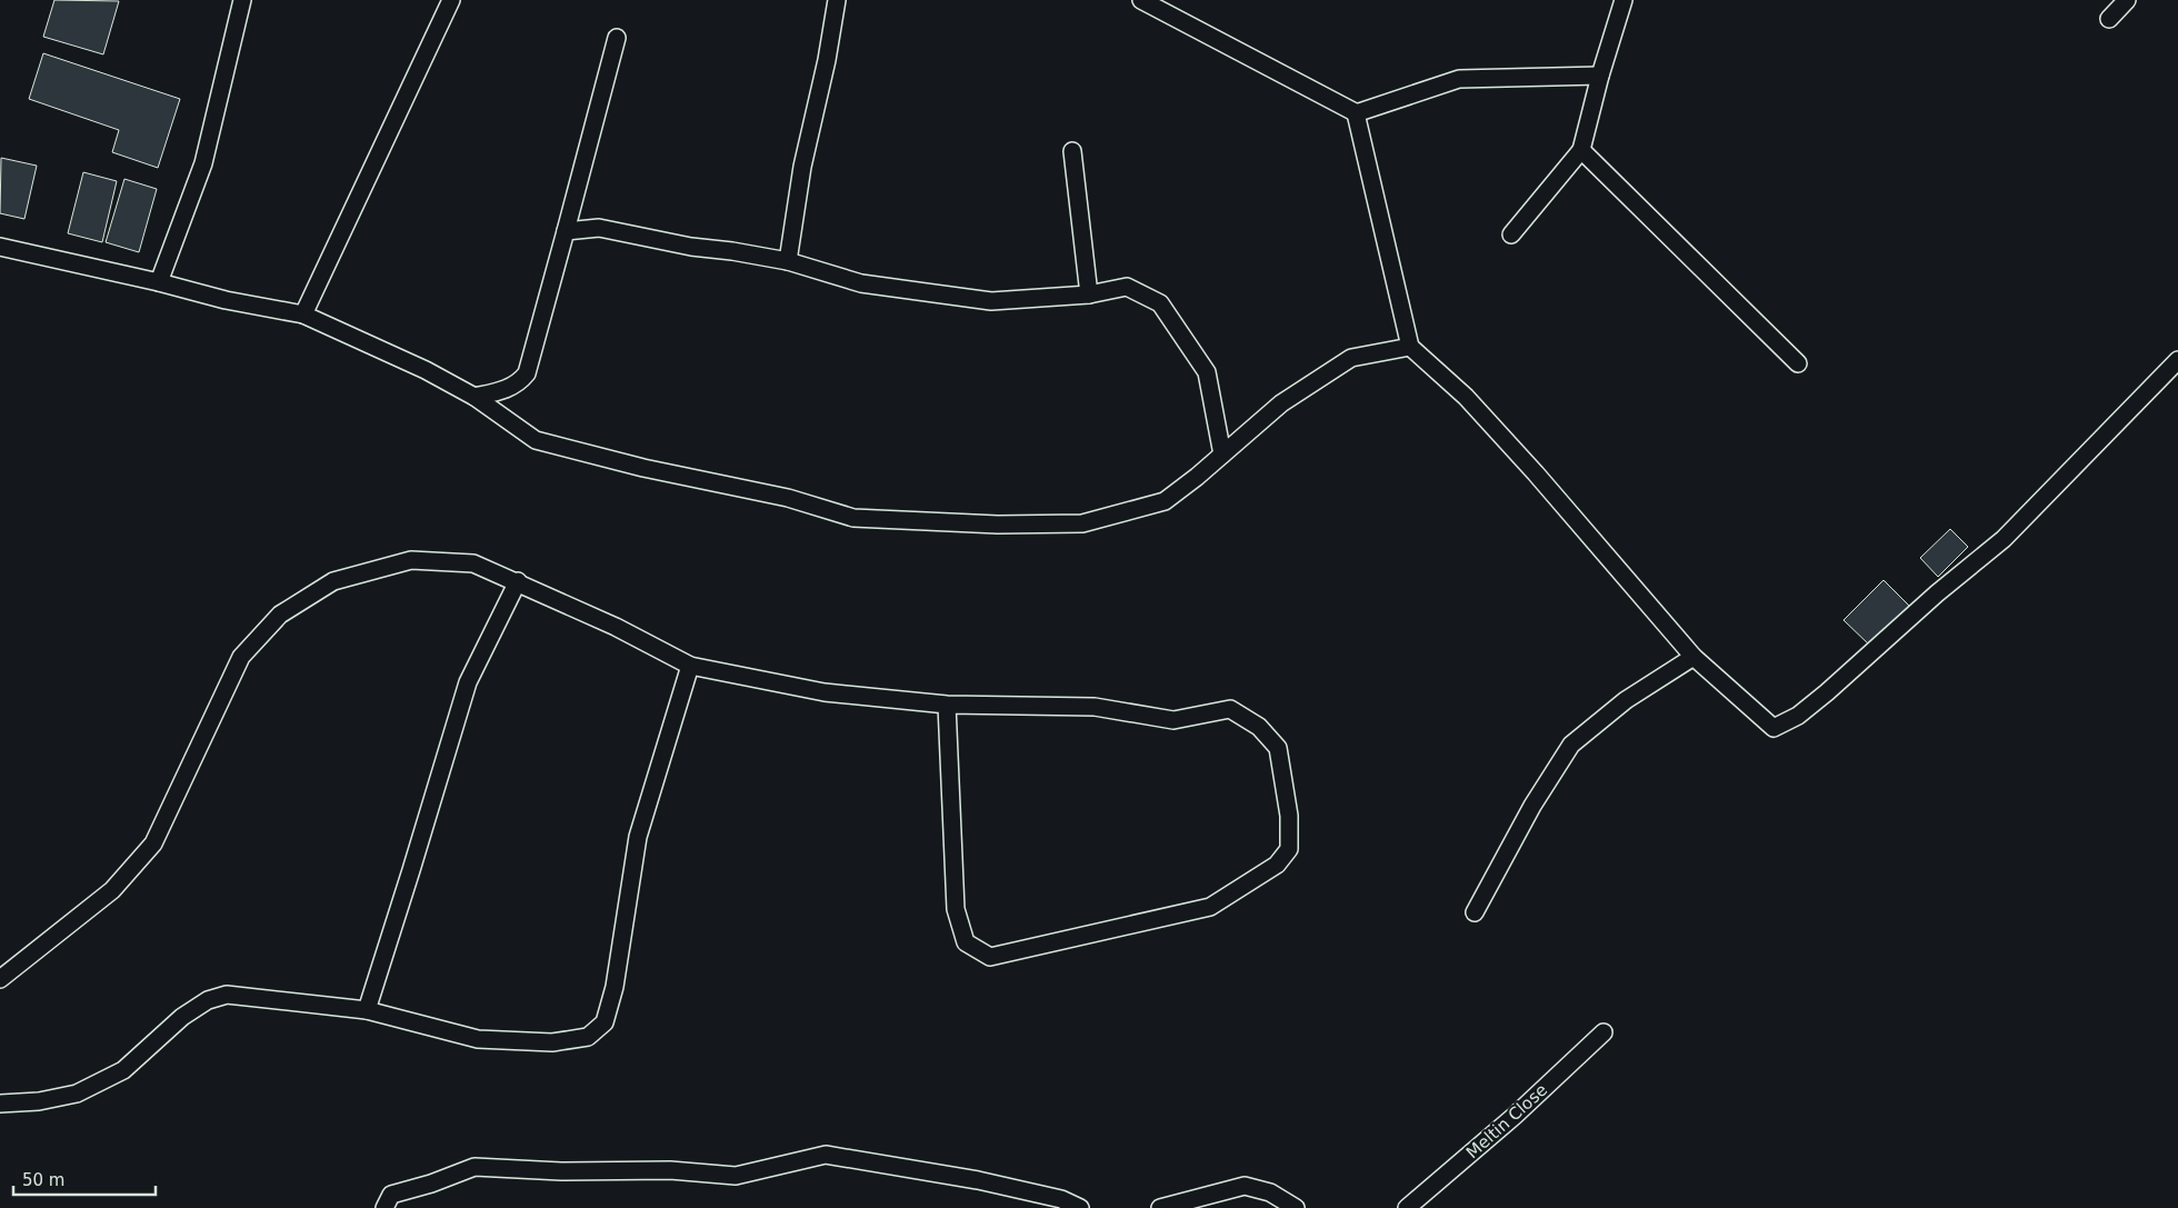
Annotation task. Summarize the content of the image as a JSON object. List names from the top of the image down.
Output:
{
  "streets": {
    "street": ["Meltin Close"]
  },
  "scale_bar": "50 m"
}
